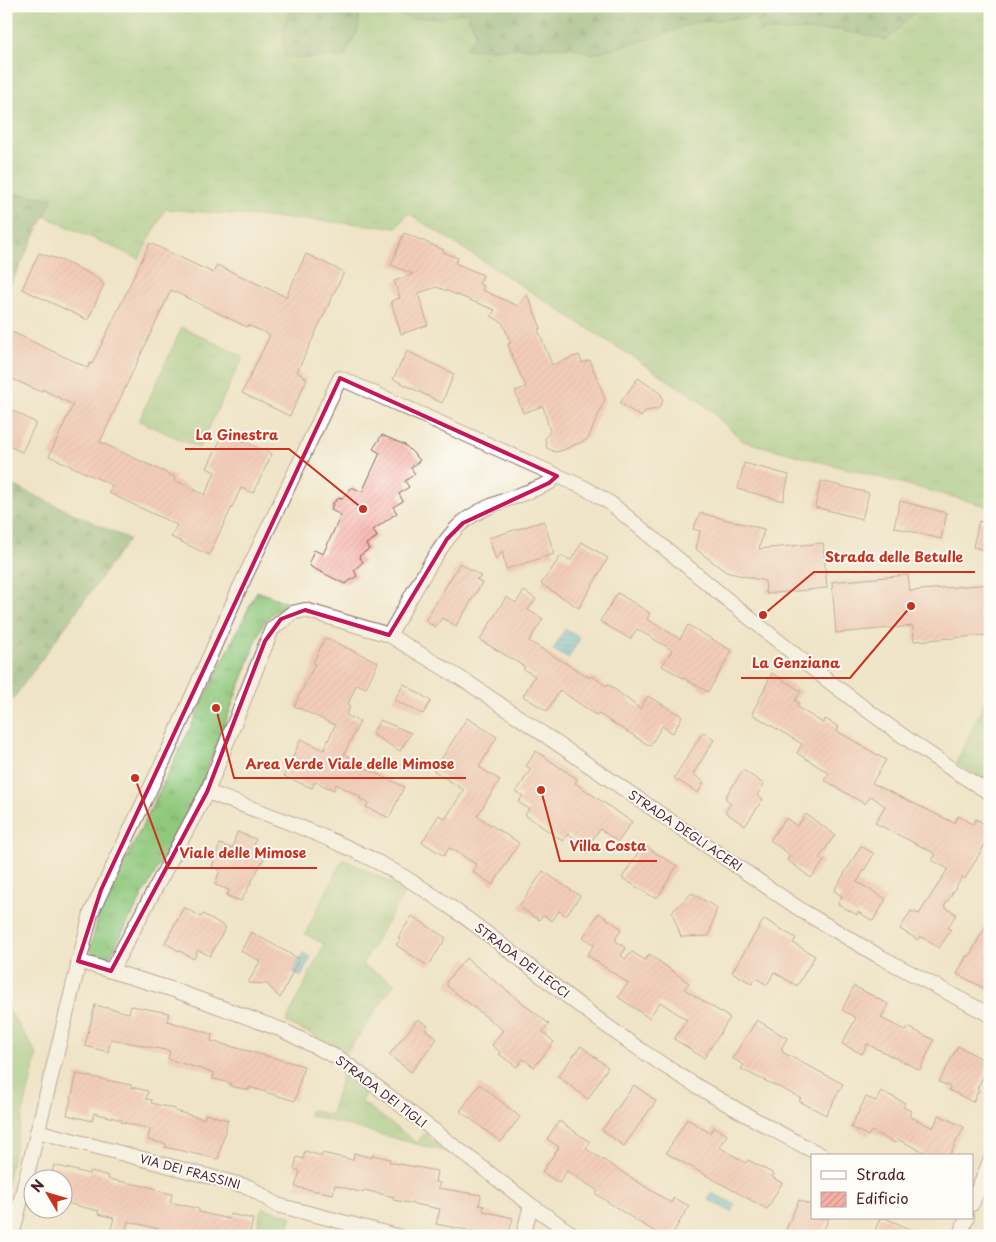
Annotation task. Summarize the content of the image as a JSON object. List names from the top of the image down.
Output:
{
  "streets": {
    "street": [
      "STRADA DEGLI ACERI",
      "STRADA DEI LECCI",
      "STRADA DEI TIGLI",
      "VIA DEI FRASSINI"
    ]
  },
  "crossings": [
    ["STRADA DEGLI ACERI", "STRADA DEI LECCI"],
    ["STRADA DEGLI ACERI", "STRADA DEI TIGLI"]
  ],
  "places": [
    "La Ginestra",
    "La Genziana",
    "Strada delle Betulle",
    "Area Verde Viale delle Mimose",
    "Viale delle Mimose",
    "Villa Costa"
  ],
  "legend": ["Strada", "Edificio"],
  "north": "top left"
}
